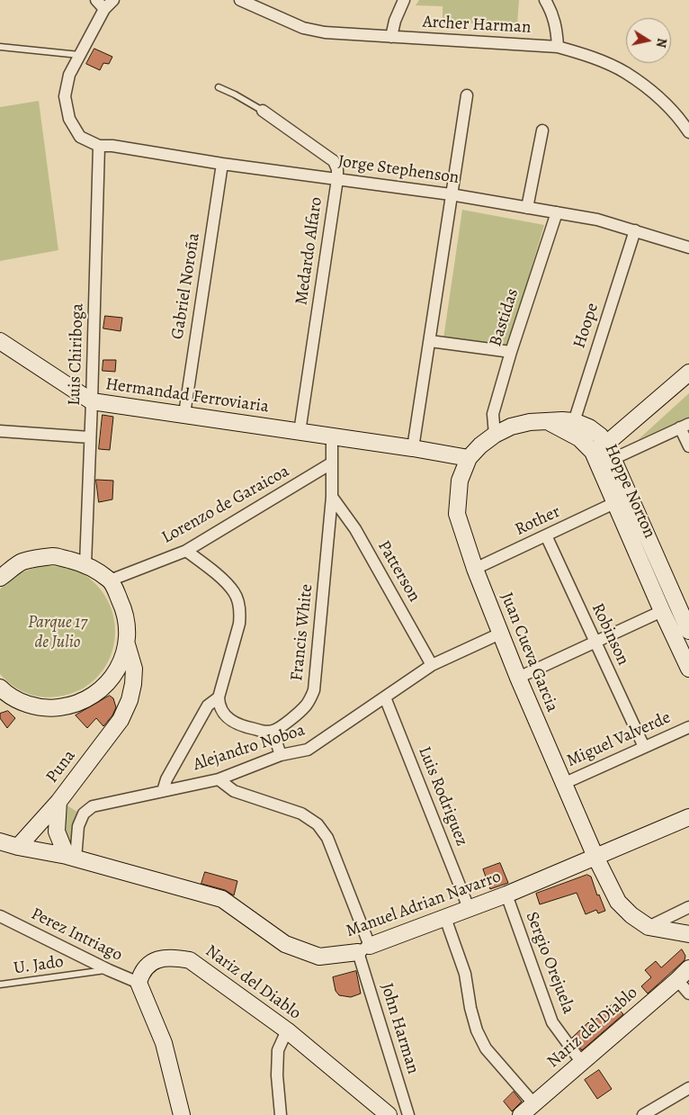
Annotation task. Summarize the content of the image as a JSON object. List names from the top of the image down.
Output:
{
  "streets": {
    "street": [
      "Archer Harman",
      "Jorge Stephenson",
      "Medardo Alfaro",
      "Gabriel Noroña",
      "Bastidas",
      "Hoope",
      "Luis Chiriboga",
      "Hermandad Ferroviaria",
      "Hoppe Norton",
      "Lorenzo de Garaicoa",
      "Rother",
      "Patterson",
      "Francis White",
      "Robinson",
      "Juan Cueva Garcia",
      "Miguel Valverde",
      "Alejandro Noboa",
      "Puna",
      "Luis Rodriguez",
      "Manuel Adrian Navarro",
      "Perez Intriago",
      "Sergio Orejuela",
      "Nariz del Diablo",
      "John Harman"
    ],
    "lane": ["U. Jado"]
  },
  "crossings": [
    ["Jorge Stephenson", "Medardo Alfaro"],
    ["Jorge Stephenson", "Gabriel Noroña"],
    ["Jorge Stephenson", "Bastidas"],
    ["Jorge Stephenson", "Hoope"],
    ["Jorge Stephenson", "Luis Chiriboga"],
    ["Medardo Alfaro", "Hermandad Ferroviaria"],
    ["Gabriel Noroña", "Hermandad Ferroviaria"],
    ["Bastidas", "Juan Cueva Garcia"],
    ["Hoope", "Hoppe Norton"],
    ["Luis Chiriboga", "Hermandad Ferroviaria"],
    ["Hermandad Ferroviaria", "Francis White"],
    ["Hermandad Ferroviaria", "Juan Cueva Garcia"],
    ["Hoppe Norton", "Rother"],
    ["Hoppe Norton", "Juan Cueva Garcia"],
    ["Lorenzo de Garaicoa", "Francis White"],
    ["Rother", "Robinson"],
    ["Rother", "Juan Cueva Garcia"],
    ["Patterson", "Francis White"],
    ["Patterson", "Alejandro Noboa"],
    ["Robinson", "Miguel Valverde"],
    ["Juan Cueva Garcia", "Miguel Valverde"],
    ["Juan Cueva Garcia", "Alejandro Noboa"],
    ["Juan Cueva Garcia", "Manuel Adrian Navarro"],
    ["Alejandro Noboa", "Luis Rodriguez"],
    ["Alejandro Noboa", "Manuel Adrian Navarro"],
    ["Alejandro Noboa", "John Harman"],
    ["Puna", "Manuel Adrian Navarro"],
    ["Luis Rodriguez", "Manuel Adrian Navarro"],
    ["Manuel Adrian Navarro", "Sergio Orejuela"],
    ["Manuel Adrian Navarro", "John Harman"],
    ["Perez Intriago", "U. Jado"],
    ["Perez Intriago", "Nariz del Diablo"],
    ["Sergio Orejuela", "Nariz del Diablo"]
  ],
  "parks": ["Parque 17 de Julio"],
  "north": "right"
}
